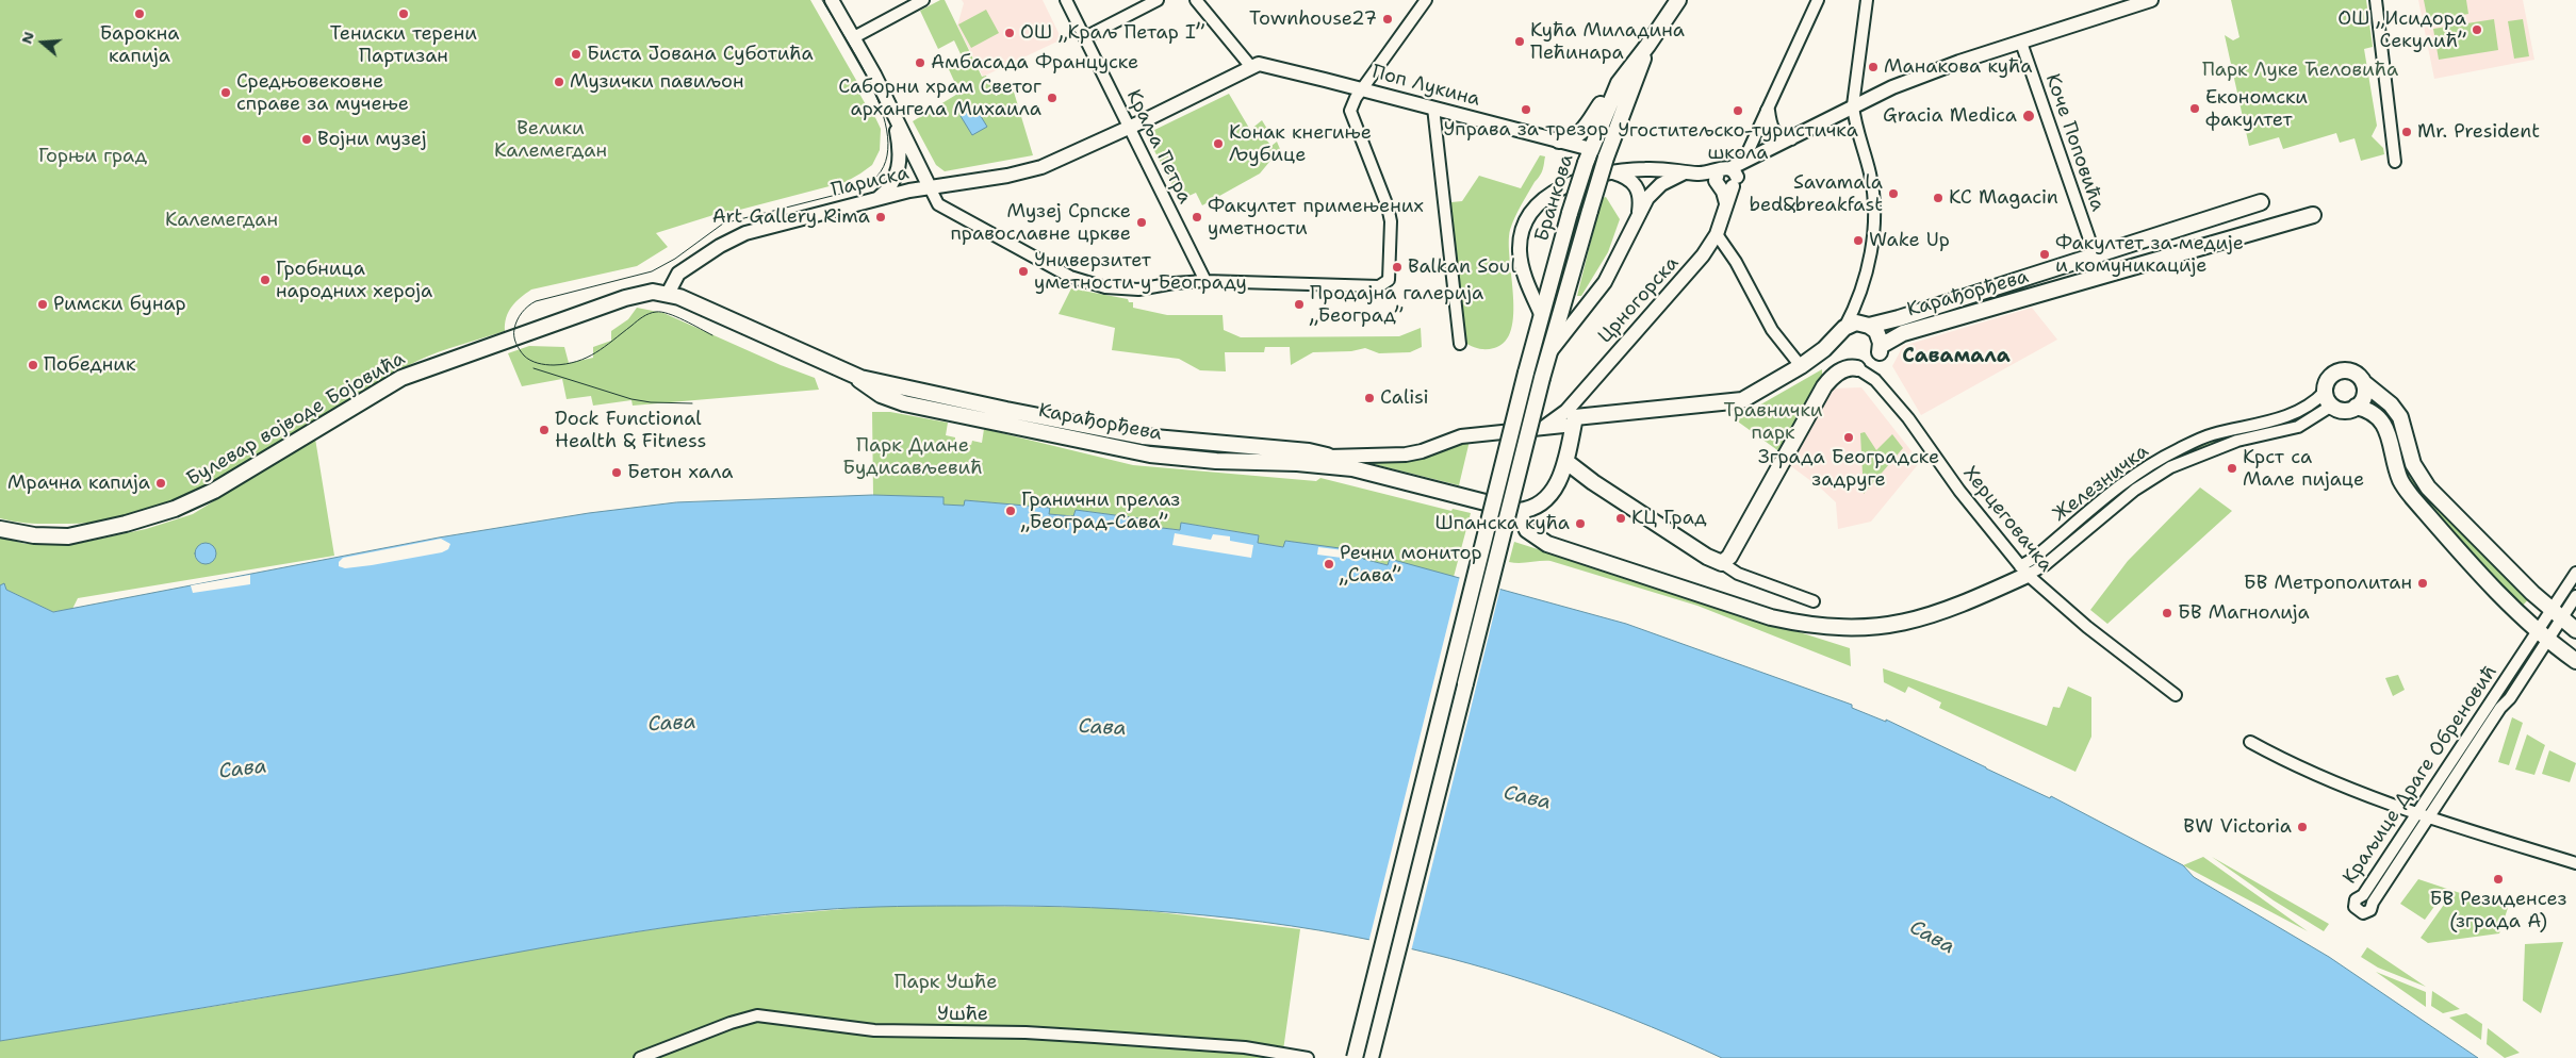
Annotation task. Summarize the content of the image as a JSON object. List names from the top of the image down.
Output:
{
  "streets": {
    "main road": ["Бранкова", "Карађорђева", "Булевар војводе Бојовића"],
    "street": [
      "Поп Лукина",
      "Коче Поповића",
      "Краља Петра",
      "Париска",
      "Црногорска",
      "Железничка",
      "Херцеговачка",
      "Краљице Драге Обреновић",
      "Ушће"
    ]
  },
  "crossings": [
    ["Поп Лукина", "Бранкова"],
    ["Коче Поповића", "Карађорђева"],
    ["Париска", "Карађорђева"],
    ["Париска", "Булевар војводе Бојовића"],
    ["Карађорђева", "Црногорска"],
    ["Карађорђева", "Булевар војводе Бојовића"],
    ["Железничка", "Херцеговачка"]
  ],
  "districts": ["Савамала"],
  "water": ["Сава"],
  "parks": [
    "Парк Луке Ћеловића",
    "Велики Калемегдан",
    "Горњи град",
    "Калемегдан",
    "Травнички парк",
    "Парк Диане Будисављевић",
    "Парк Ушће"
  ],
  "places": [
    "Барокна капија",
    "Тениски терени Партизан",
    "Townhouse27",
    "ОШ „Исидора Секулић”",
    "ОШ „Краљ Петар I”",
    "Кућа Миладина Пећинара",
    "Биста Јована Суботића",
    "Амбасада Француске",
    "Манакова кућа",
    "Музички павиљон",
    "Средњовековне справе за мучење",
    "Саборни храм Светог архангела Михаила",
    "Економски факултет",
    "Управа за трезор",
    "Угоститељско-туристичка школа",
    "Gracia Medica",
    "Mr. President",
    "Војни музеј",
    "Конак кнегиње Љубице",
    "Savamala bed&breakfast",
    "KC Magacin",
    "Art Gallery Rima",
    "Факултет примењених уметности",
    "Музеј Српске православне цркве",
    "Wake Up",
    "Факултет за медије и комуникације",
    "Balkan Soul",
    "Универзитет уметности у Београду",
    "Гробница народних хероја",
    "Римски бунар",
    "Продајна галерија „Београд”",
    "Победник",
    "Calisi",
    "Dock Functional Health & Fitness",
    "Зграда Београдске задруге",
    "Крст са Мале пијаце",
    "Бетон хала",
    "Мрачна капија",
    "Гранични прелаз „Београд-Сава”",
    "КЦ Град",
    "Шпанска кућа",
    "Речни монитор „Сава”",
    "БВ Метрополитан",
    "БВ Магнолија",
    "BW Victoria",
    "БВ Резиденсез (зграда А)"
  ],
  "north": "left"
}
